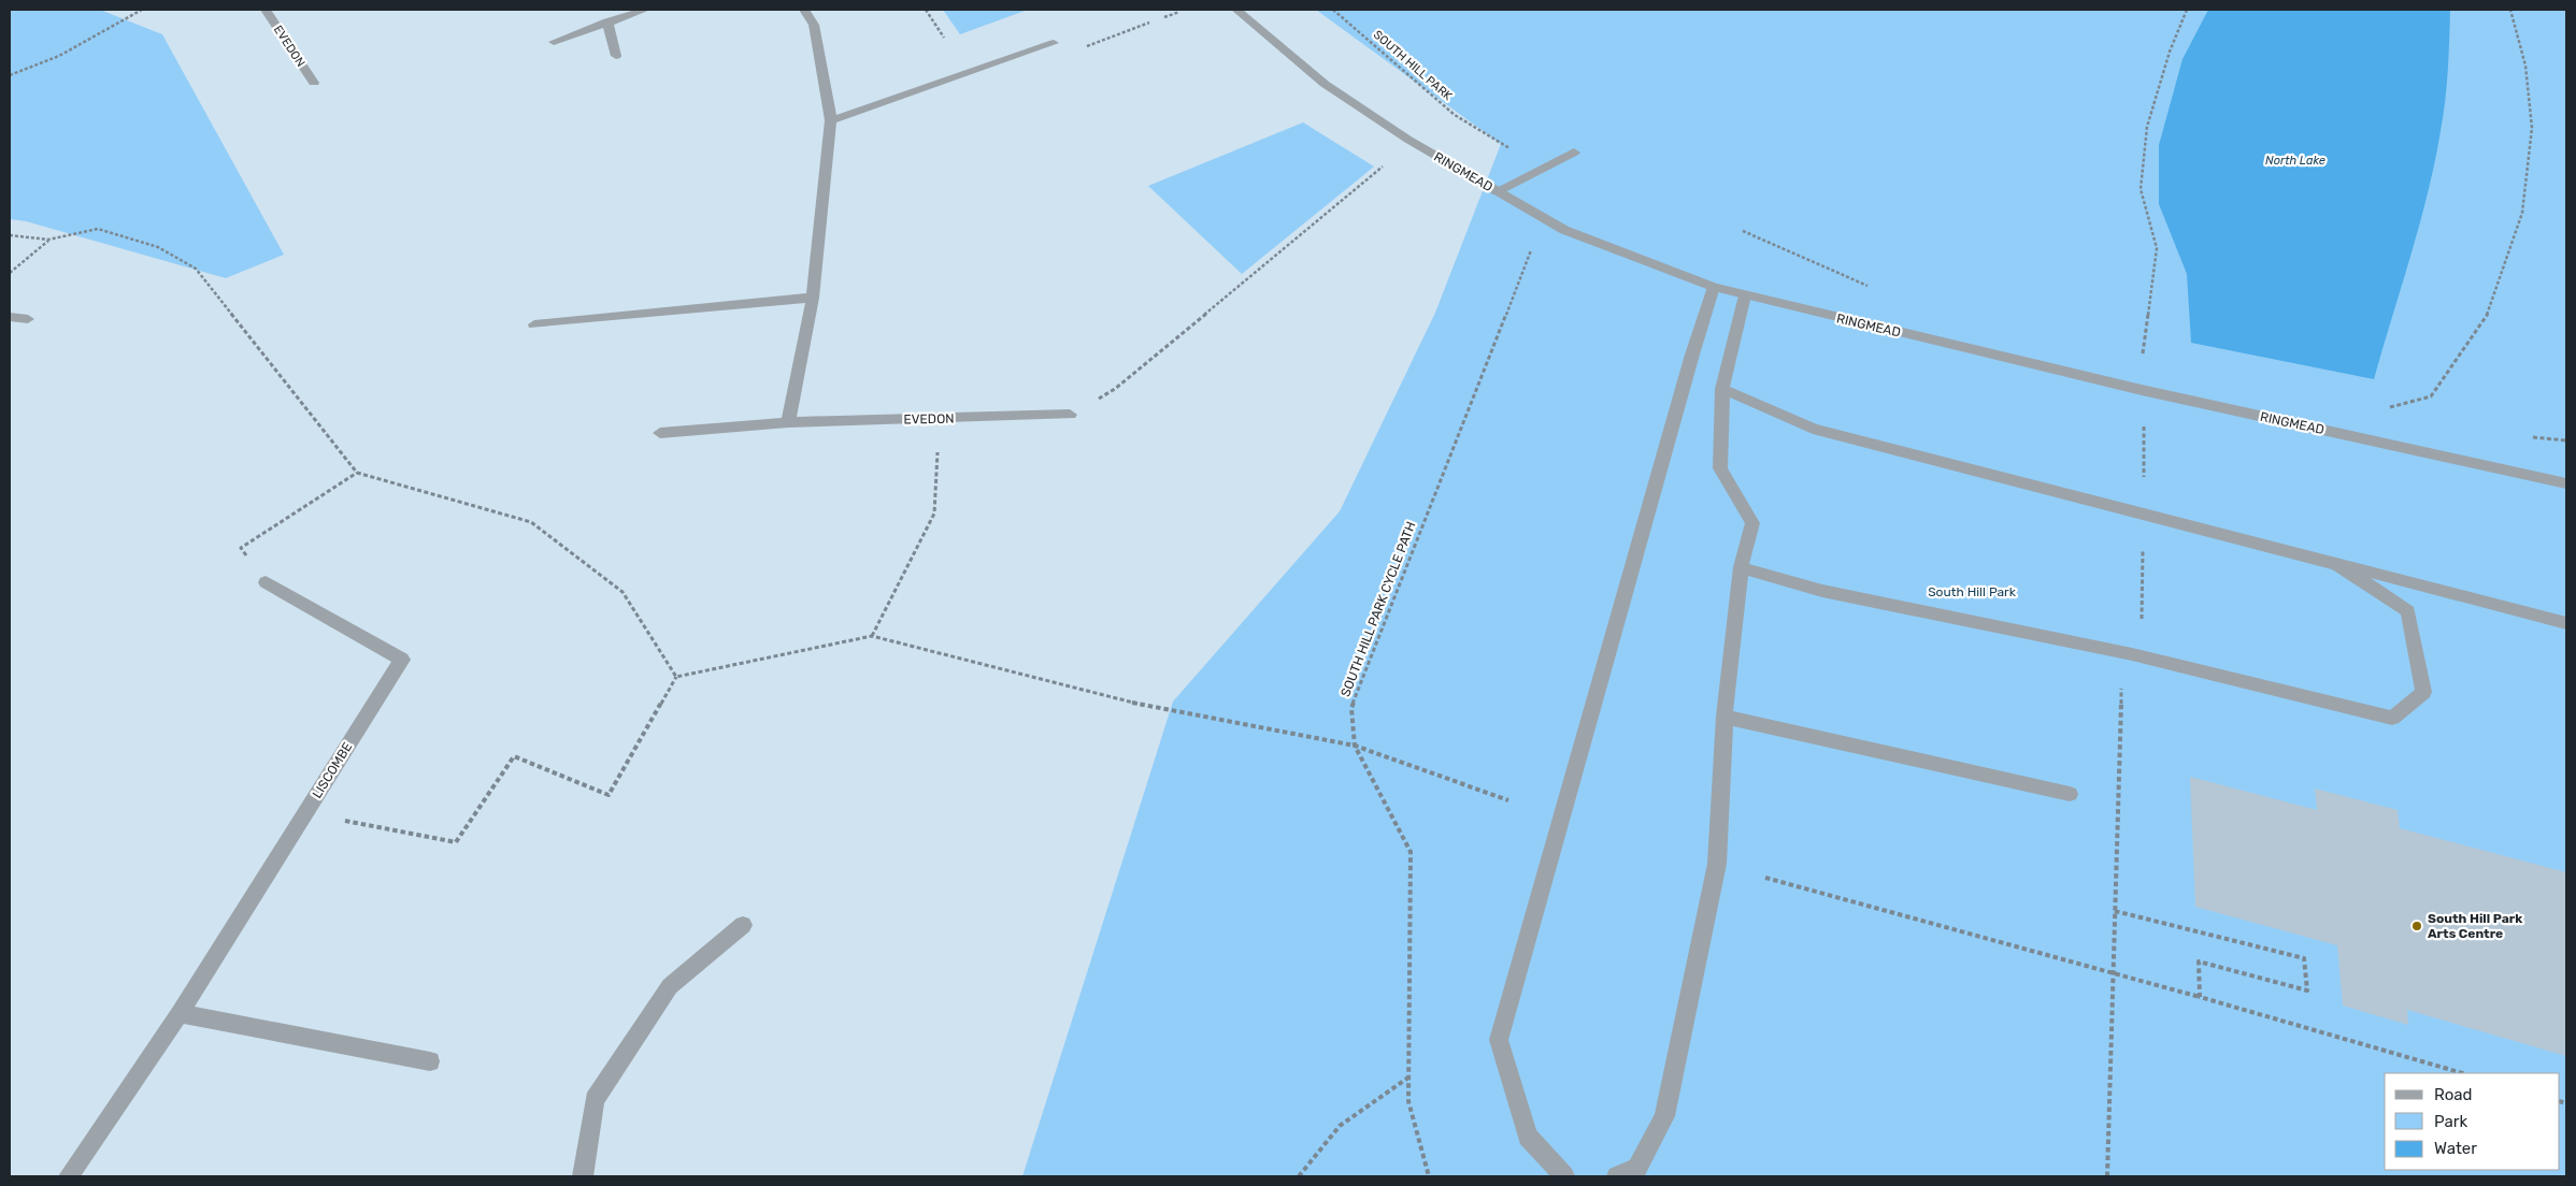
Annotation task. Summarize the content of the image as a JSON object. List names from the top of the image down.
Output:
{
  "streets": {
    "street": ["EVEDON", "RINGMEAD", "LISCOMBE"],
    "path": ["SOUTH HILL PARK", "SOUTH HILL PARK CYCLE PATH"]
  },
  "water": ["North Lake"],
  "parks": ["South Hill Park"],
  "places": ["South Hill Park Arts Centre"],
  "legend": ["Road", "Park", "Water"]
}
